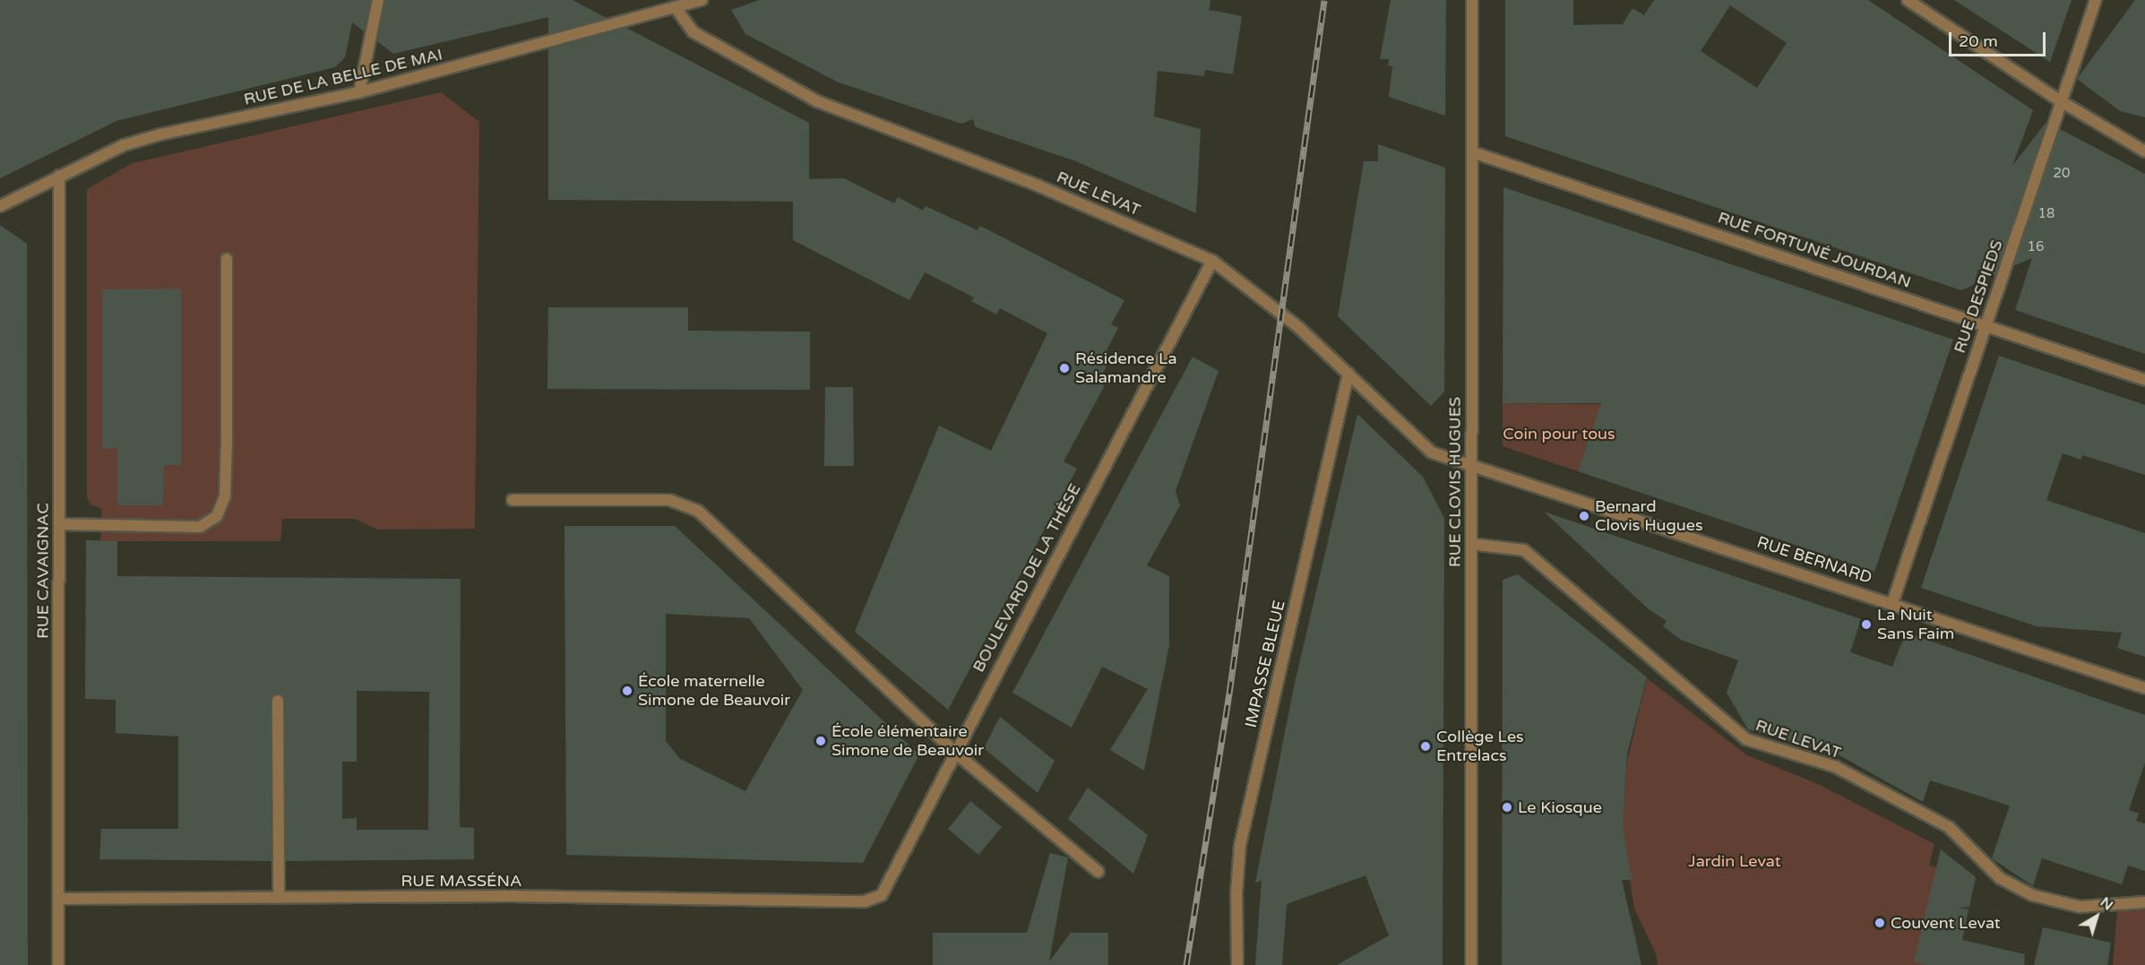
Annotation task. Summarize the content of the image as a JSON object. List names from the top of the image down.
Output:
{
  "streets": {
    "street": [
      "RUE DE LA BELLE DE MAI",
      "RUE LEVAT",
      "RUE FORTUNÉ JOURDAN",
      "RUE DESPIEDS",
      "RUE CLOVIS HUGUES",
      "RUE BERNARD",
      "RUE CAVAIGNAC",
      "BOULEVARD DE LA THÈSE",
      "IMPASSE BLEUE",
      "RUE MASSÉNA"
    ]
  },
  "crossings": [
    ["RUE DE LA BELLE DE MAI", "RUE LEVAT"],
    ["RUE DE LA BELLE DE MAI", "RUE CAVAIGNAC"],
    ["RUE LEVAT", "RUE CLOVIS HUGUES"],
    ["RUE LEVAT", "RUE BERNARD"],
    ["RUE LEVAT", "BOULEVARD DE LA THÈSE"],
    ["RUE LEVAT", "IMPASSE BLEUE"],
    ["RUE FORTUNÉ JOURDAN", "RUE DESPIEDS"],
    ["RUE FORTUNÉ JOURDAN", "RUE CLOVIS HUGUES"],
    ["RUE DESPIEDS", "RUE BERNARD"],
    ["RUE CLOVIS HUGUES", "RUE BERNARD"],
    ["RUE CAVAIGNAC", "RUE MASSÉNA"],
    ["BOULEVARD DE LA THÈSE", "RUE MASSÉNA"]
  ],
  "parks": ["Coin pour tous", "Jardin Levat"],
  "places": [
    "Résidence La Salamandre",
    "Bernard Clovis Hugues",
    "La Nuit Sans Faim",
    "École maternelle Simone de Beauvoir",
    "École élémentaire Simone de Beauvoir",
    "Collège Les Entrelacs",
    "Le Kiosque",
    "Couvent Levat"
  ],
  "house_numbers": ["20", "18", "16"],
  "scale_bar": "20 m",
  "north": "top right"
}
